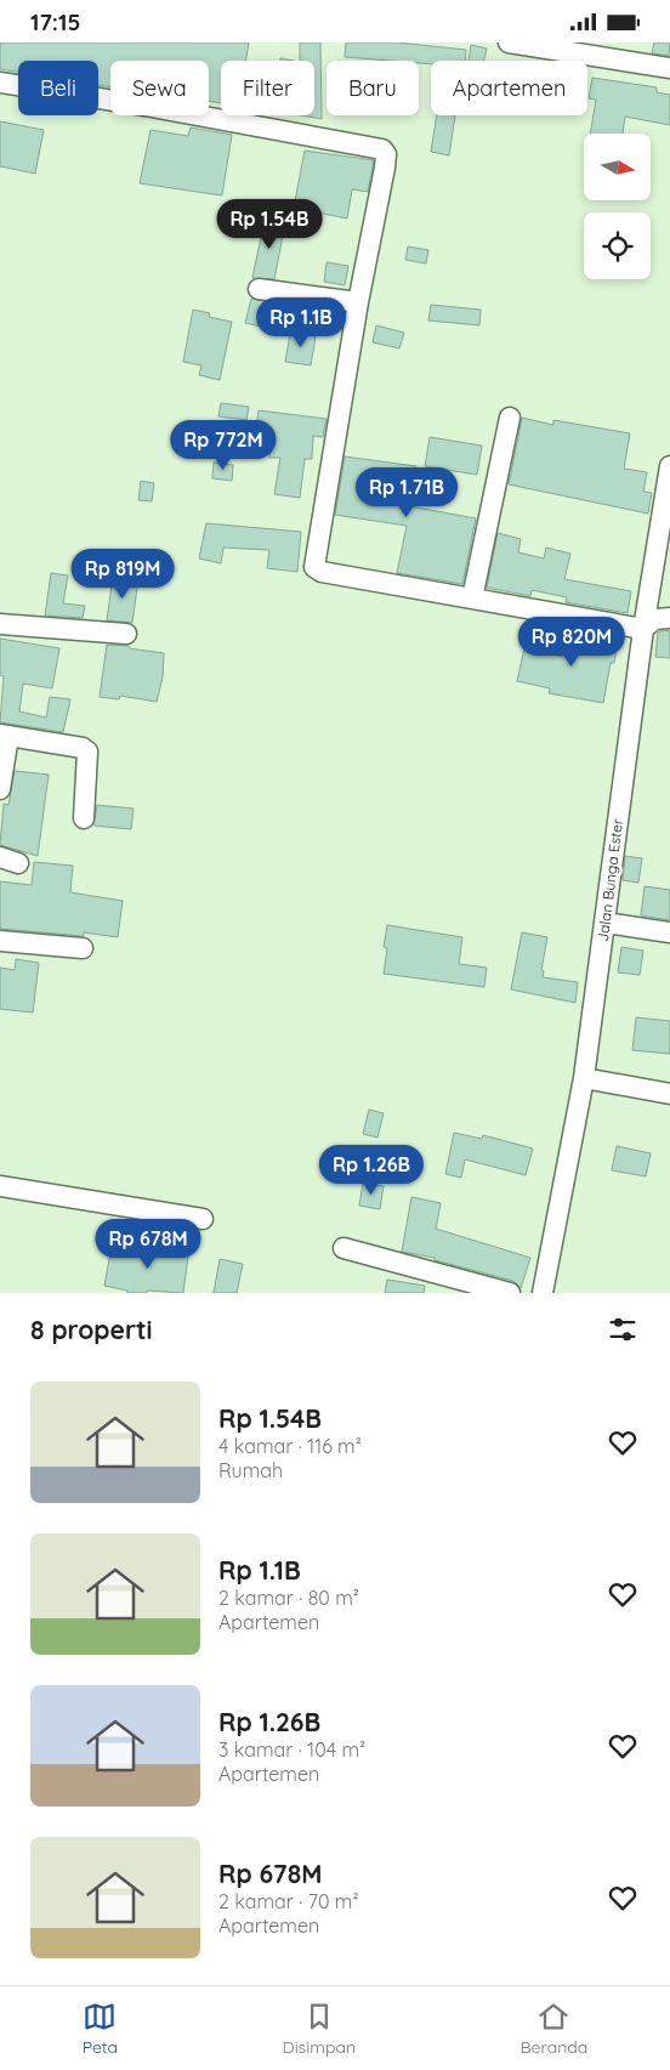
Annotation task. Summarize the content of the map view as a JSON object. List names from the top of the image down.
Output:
{
  "streets": {
    "street": ["Jalan Bunga Ester"]
  },
  "north": "right",
  "page": {
    "status": "17:15",
    "chip": [
      "Beli",
      "Sewa",
      "Filter",
      "Baru",
      "Apartemen"
    ],
    "price": [
      "Rp 1.54B",
      "Rp 1.1B",
      "Rp 772M",
      "Rp 1.71B",
      "Rp 819M",
      "Rp 820M",
      "Rp 1.26B",
      "Rp 678M"
    ],
    "heading": "8 properti",
    "list": [
      {
        "name": "Rp 1.54B",
        "note": "4 kamar · 116 m² · Rumah"
      },
      {
        "name": "Rp 1.1B",
        "note": "2 kamar · 80 m² · Apartemen"
      },
      {
        "name": "Rp 1.26B",
        "note": "3 kamar · 104 m² · Apartemen"
      },
      {
        "name": "Rp 678M",
        "note": "2 kamar · 70 m² · Apartemen"
      }
    ],
    "tabs": ["Peta", "Disimpan", "Beranda"]
  }
}
